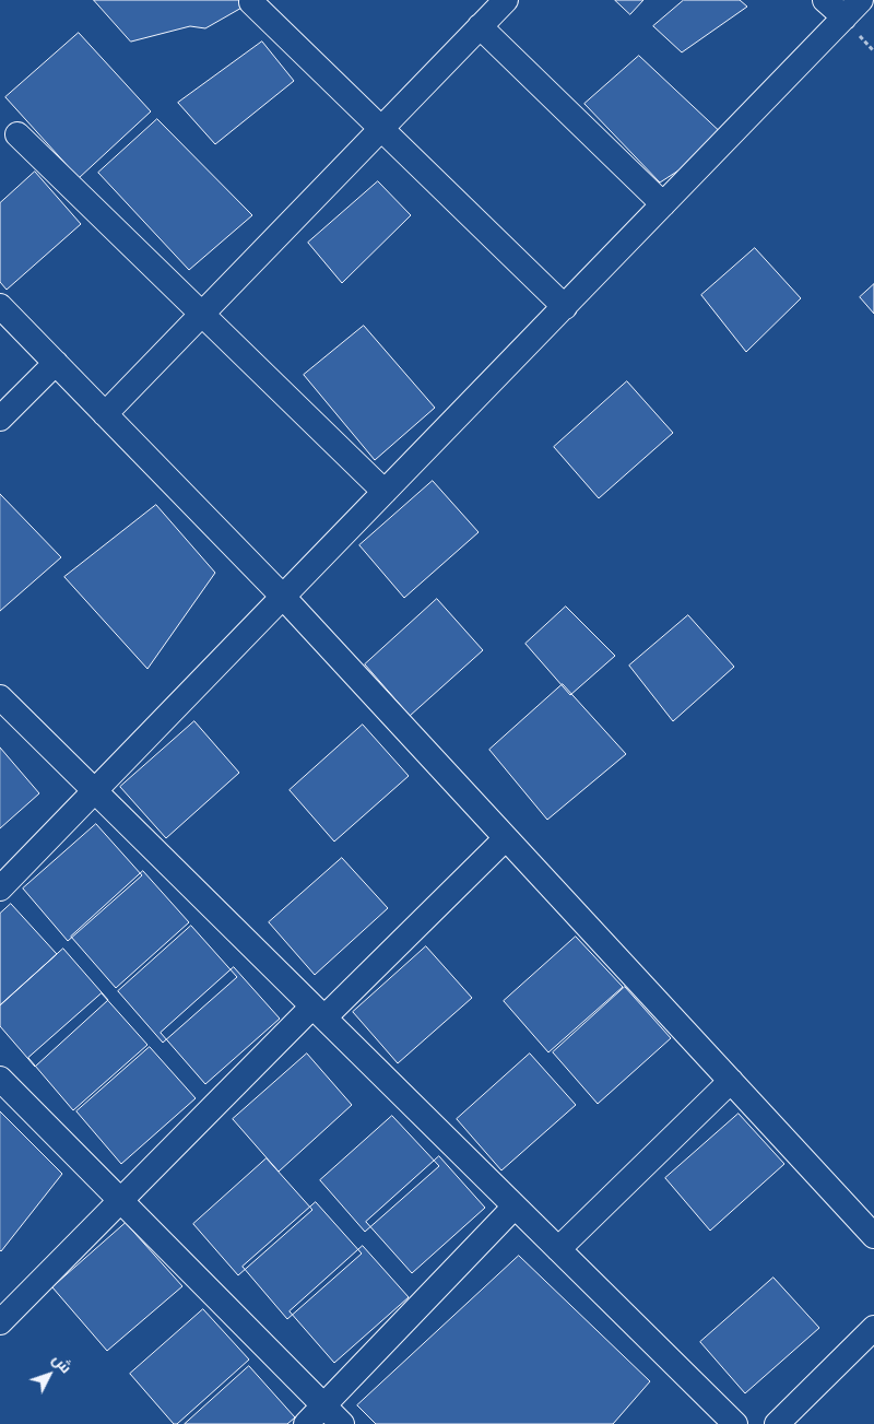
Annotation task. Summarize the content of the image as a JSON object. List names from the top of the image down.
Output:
{
  "north": "top right"
}
